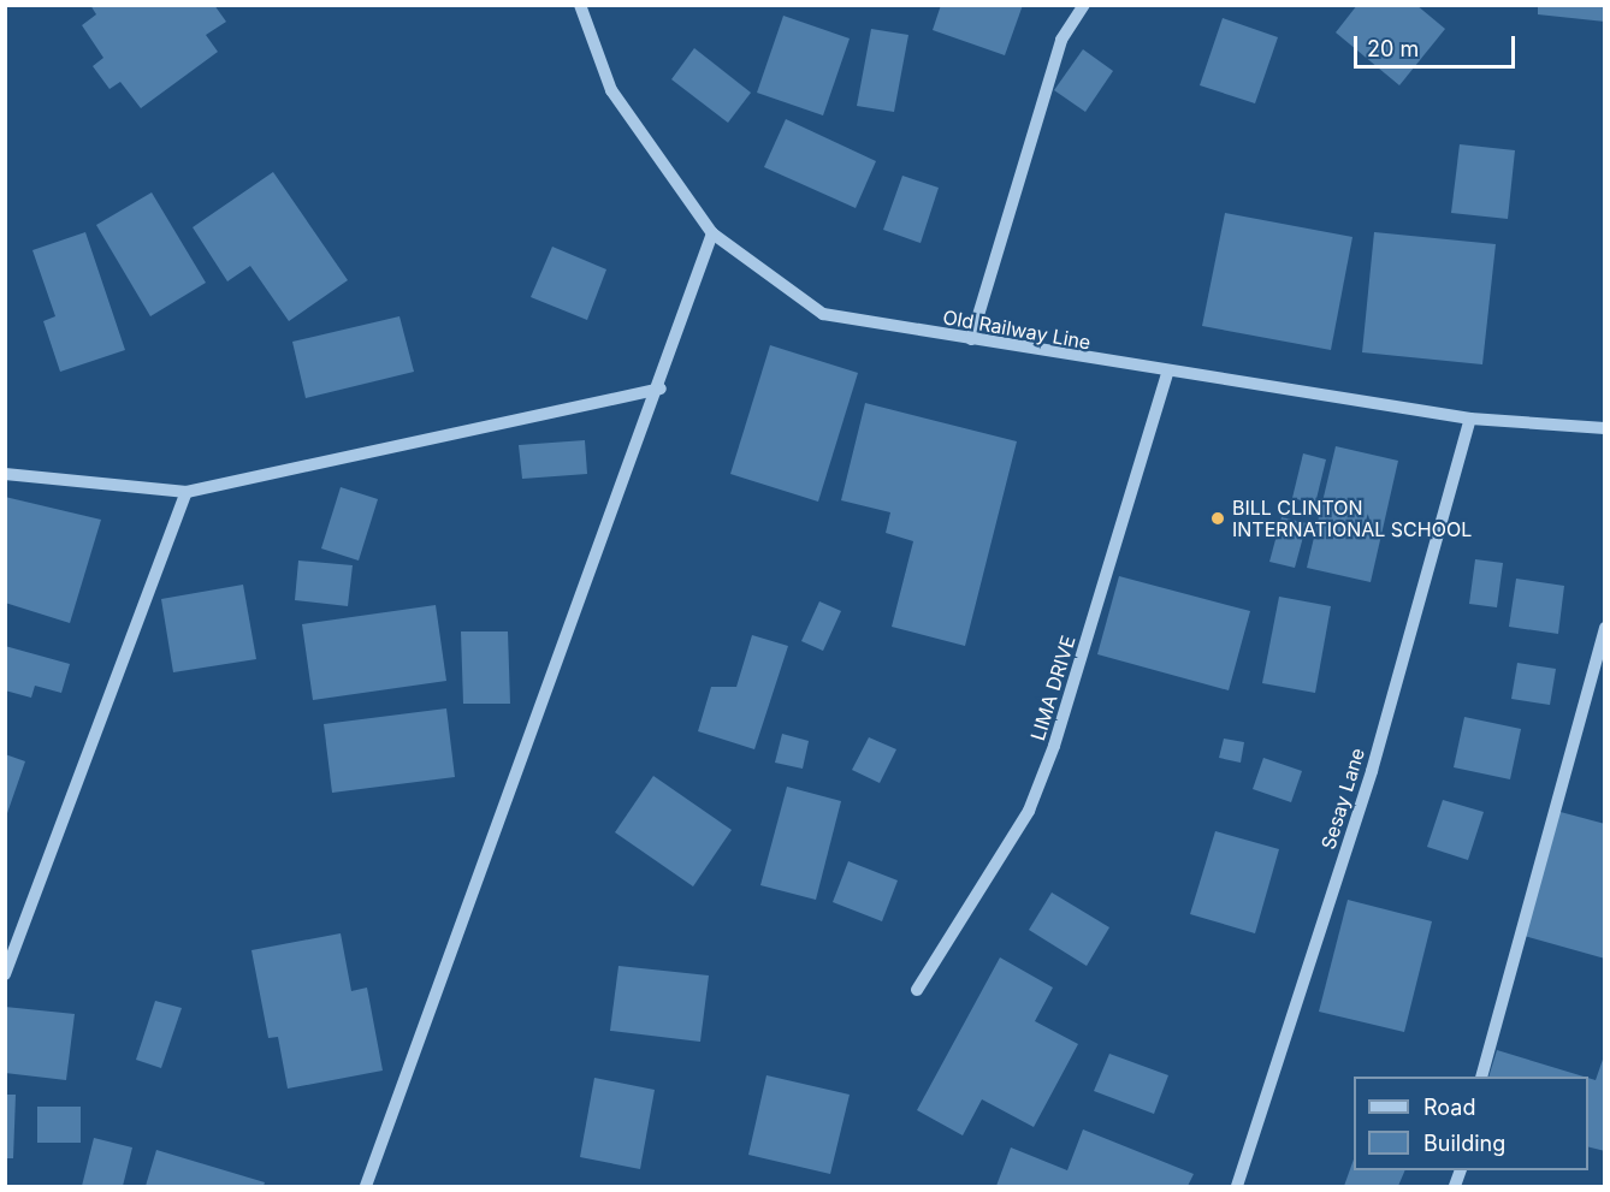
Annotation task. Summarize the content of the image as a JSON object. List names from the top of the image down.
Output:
{
  "streets": {
    "street": ["Old Railway Line", "LIMA DRIVE", "Sesay Lane"]
  },
  "crossings": [
    ["Old Railway Line", "LIMA DRIVE"],
    ["Old Railway Line", "Sesay Lane"]
  ],
  "places": ["BILL CLINTON INTERNATIONAL SCHOOL"],
  "legend": ["Road", "Building"],
  "scale_bar": "20 m"
}
